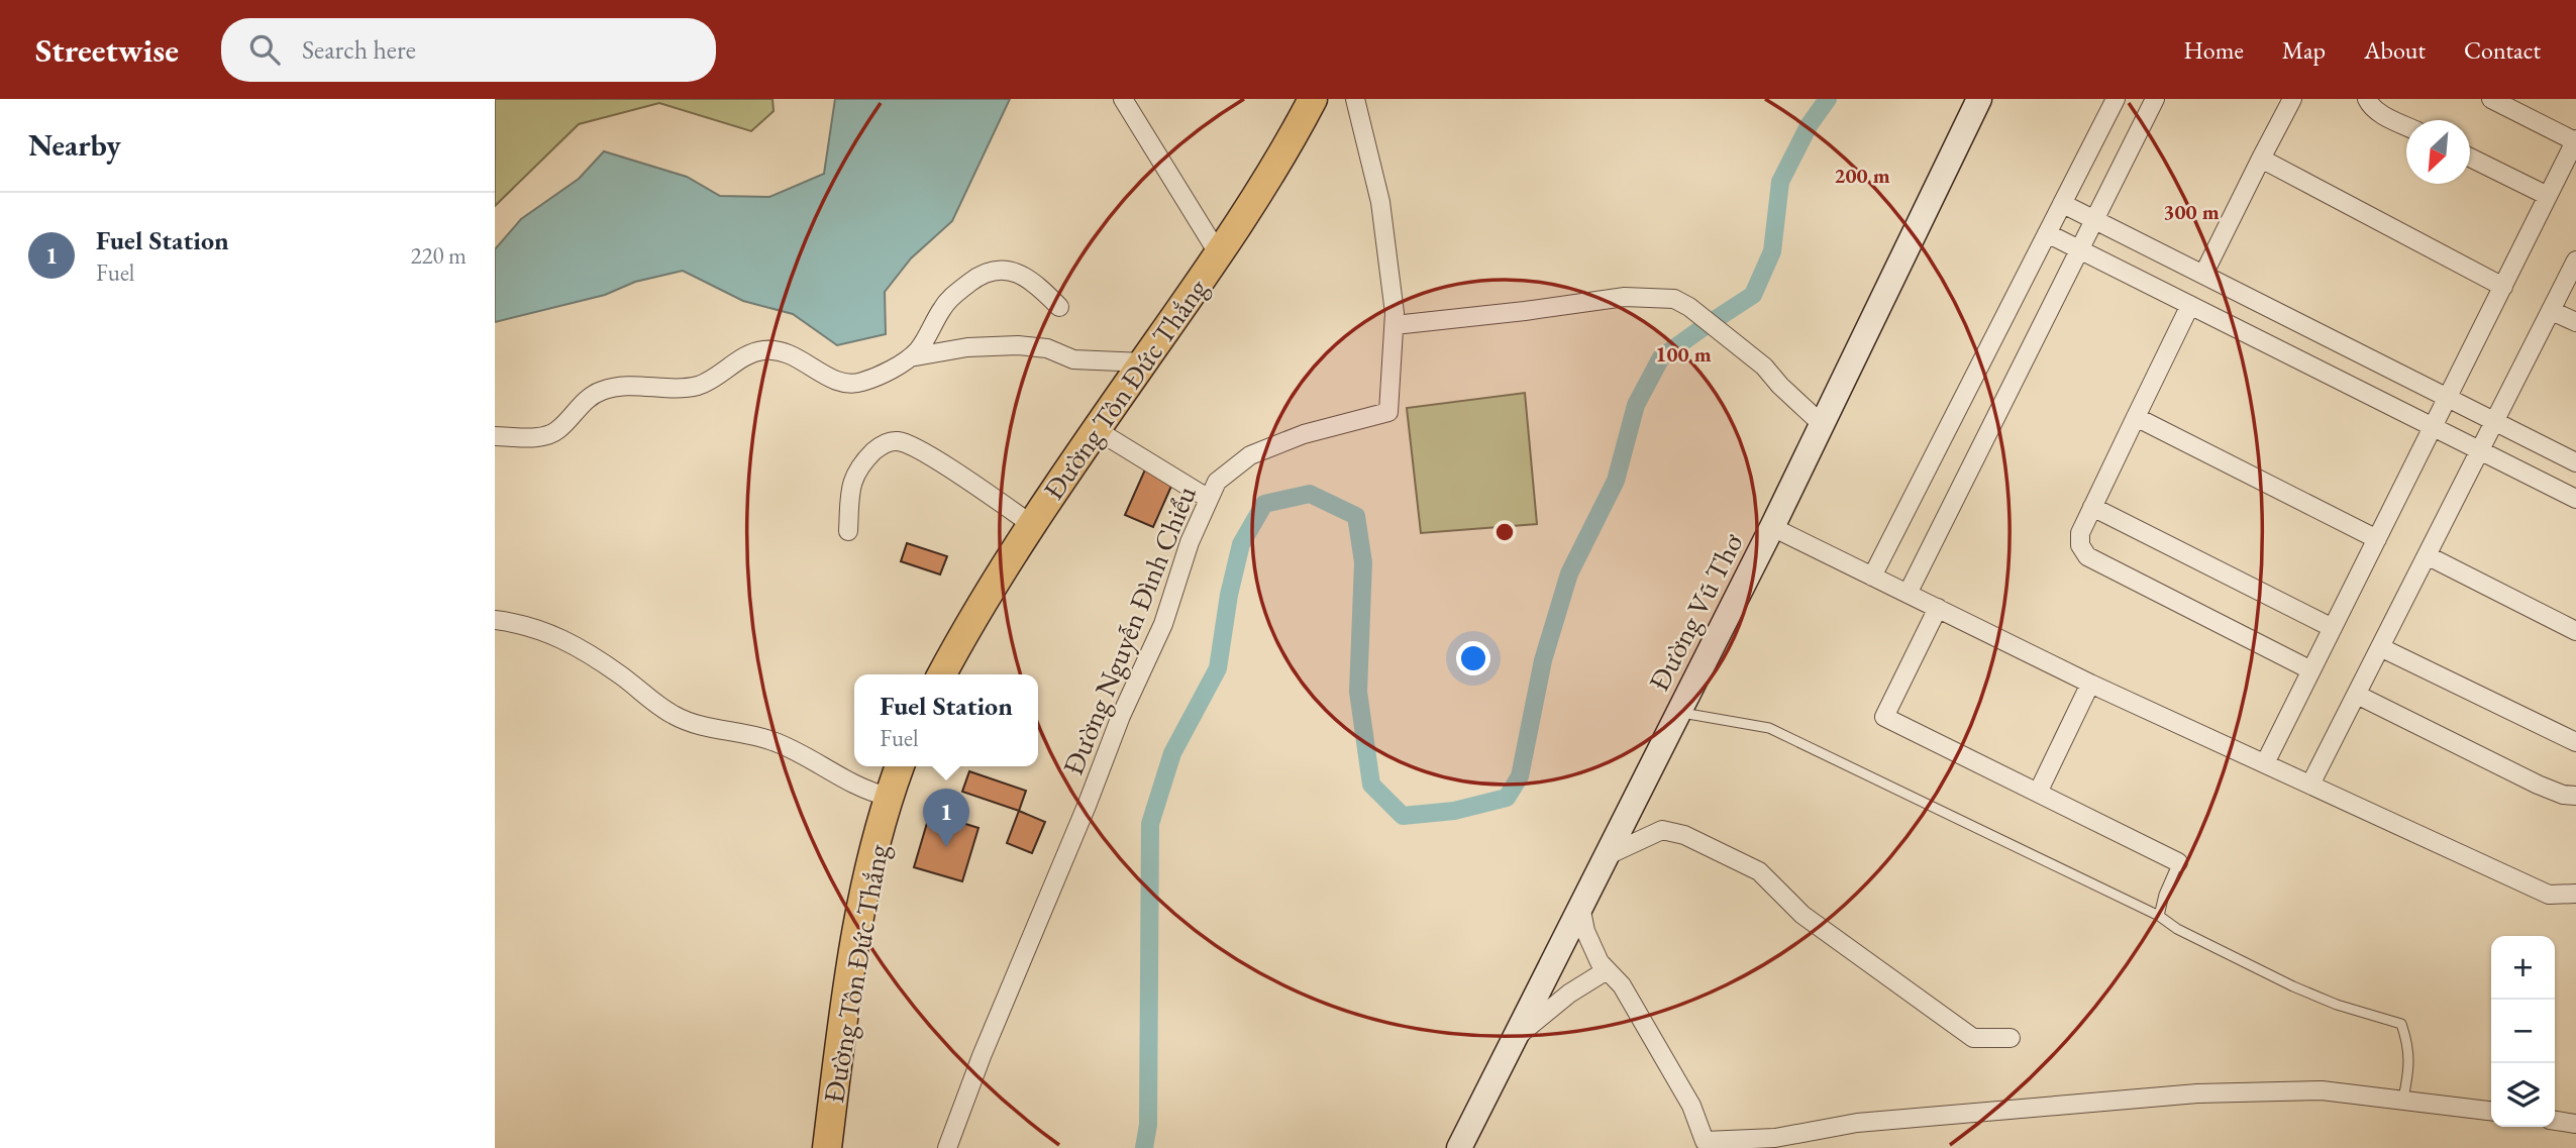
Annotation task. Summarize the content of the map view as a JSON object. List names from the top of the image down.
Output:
{
  "streets": {
    "highway": ["Đường Tôn Đức Thắng"],
    "main road": ["Đường Vũ Thơ"],
    "street": ["Đường Nguyễn Đình Chiểu"]
  },
  "north": "bottom left",
  "page": {
    "header": "Streetwise",
    "search": "Search here",
    "nav": [
      "Home",
      "Map",
      "About",
      "Contact"
    ],
    "heading": "Nearby",
    "list": [
      {
        "mark": "1",
        "name": "Fuel Station",
        "note": "Fuel",
        "value": "220 m"
      }
    ],
    "popup": ["Fuel Station", "Fuel"],
    "pins": "1",
    "map_buttons": ["+", "−"]
  },
  "rings": ["200 m", "300 m", "100 m"]
}
